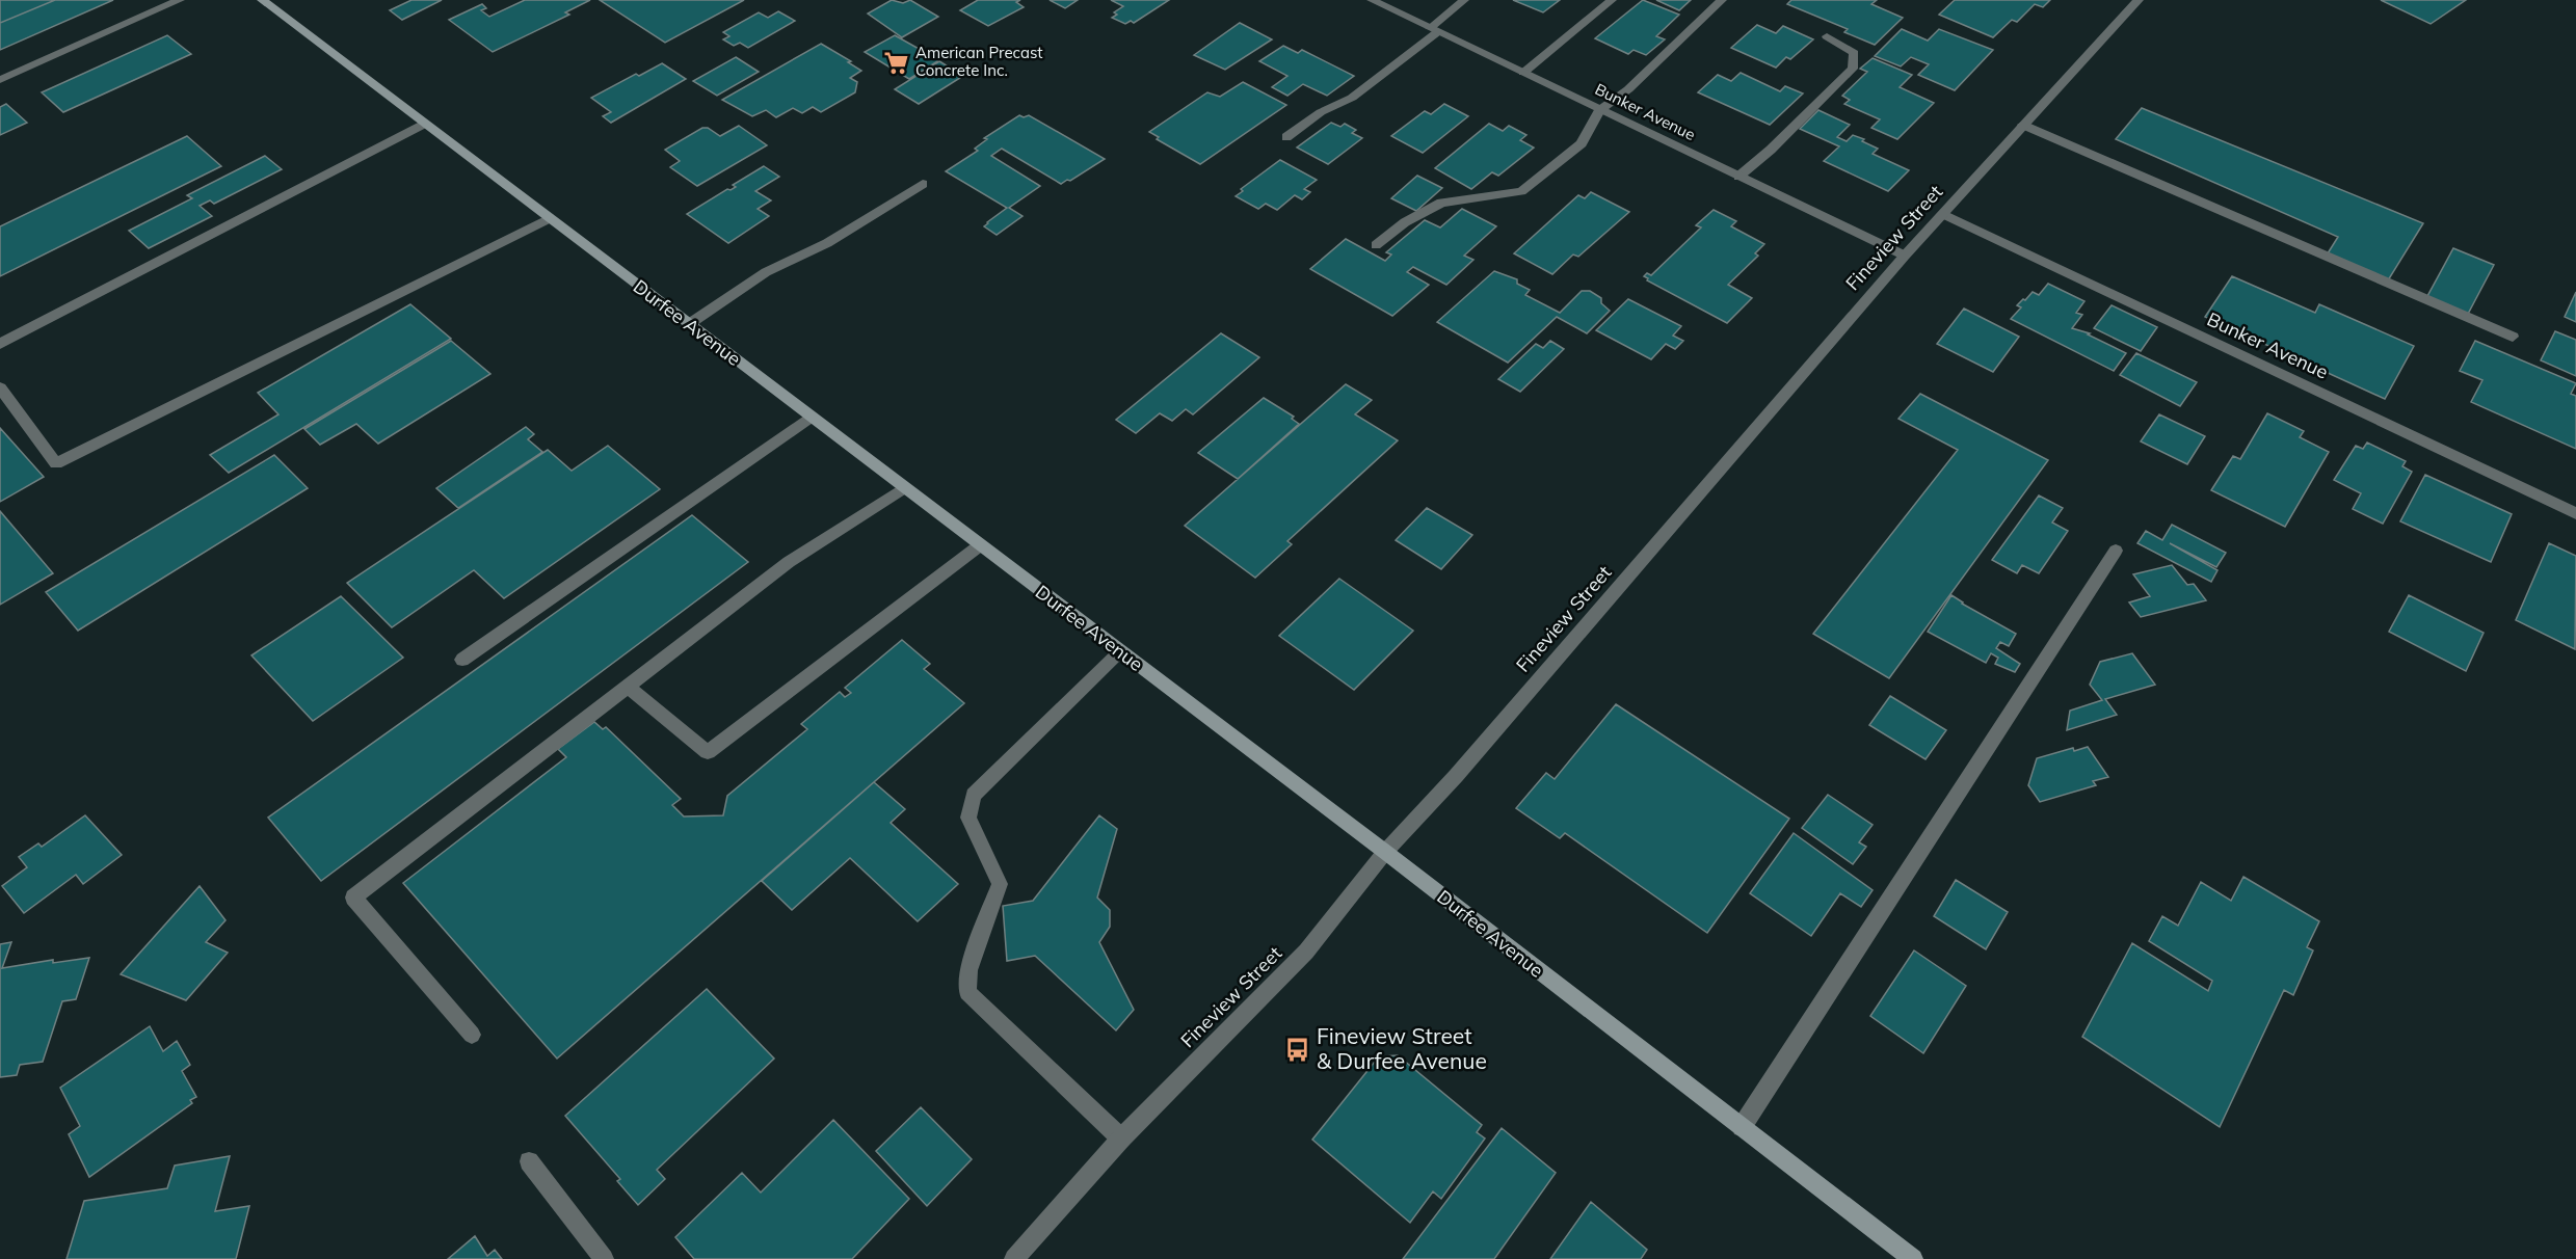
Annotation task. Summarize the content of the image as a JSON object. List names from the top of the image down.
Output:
{
  "streets": {
    "main road": ["Durfee Avenue"],
    "street": ["Bunker Avenue", "Fineview Street"]
  },
  "crossings": [
    ["Bunker Avenue", "Fineview Street"],
    ["Fineview Street", "Durfee Avenue"]
  ],
  "places": {
    "supermarket": ["American Precast Concrete Inc."],
    "bus stop": ["Fineview Street & Durfee Avenue"]
  }
}
